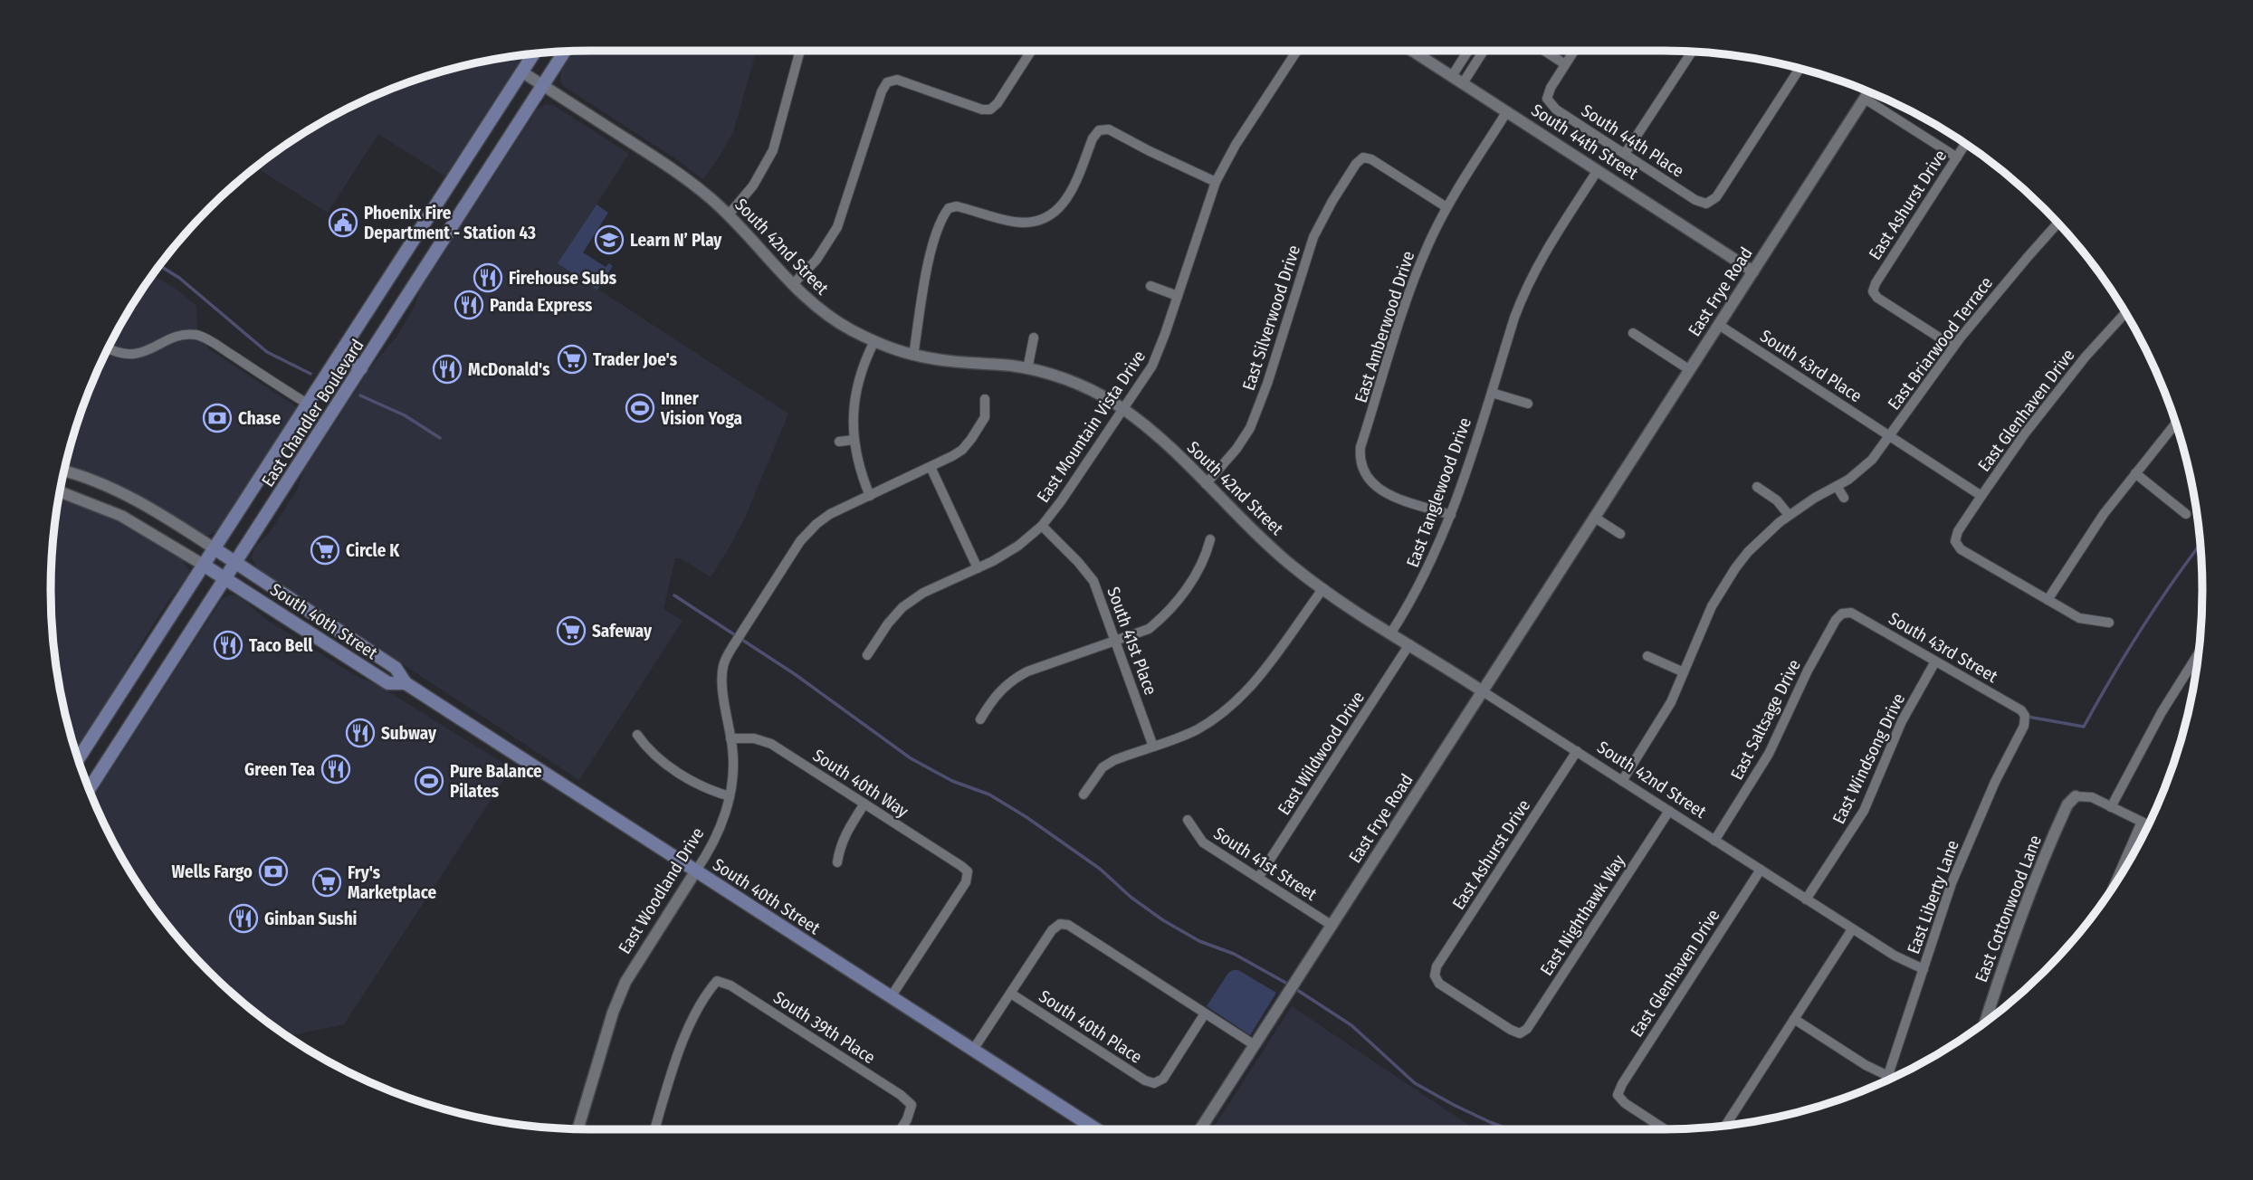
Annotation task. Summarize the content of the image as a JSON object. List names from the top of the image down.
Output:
{
  "streets": {
    "main road": ["East Chandler Boulevard", "South 40th Street"],
    "street": [
      "South 44th Place",
      "South 44th Street",
      "East Ashurst Drive",
      "South 42nd Street",
      "East Frye Road",
      "East Silverwood Drive",
      "East Amberwood Drive",
      "East Briarwood Terrace",
      "South 43rd Place",
      "East Glenhaven Drive",
      "East Mountain Vista Drive",
      "East Tanglewood Drive",
      "South 41st Place",
      "South 43rd Street",
      "East Saltsage Drive",
      "East Wildwood Drive",
      "East Windsong Drive",
      "South 40th Way",
      "South 41st Street",
      "East Woodland Drive",
      "East Liberty Lane",
      "East Cottonwood Lane",
      "East Nighthawk Way",
      "South 40th Place",
      "South 39th Place"
    ]
  },
  "crossings": [
    ["South 44th Street", "East Frye Road"],
    ["South 44th Street", "East Amberwood Drive"],
    ["South 44th Street", "East Tanglewood Drive"],
    ["East Ashurst Drive", "South 42nd Street"],
    ["East Ashurst Drive", "East Briarwood Terrace"],
    ["East Ashurst Drive", "East Nighthawk Way"],
    ["South 42nd Street", "East Frye Road"],
    ["South 42nd Street", "East Silverwood Drive"],
    ["South 42nd Street", "East Briarwood Terrace"],
    ["South 42nd Street", "East Glenhaven Drive"],
    ["South 42nd Street", "East Chandler Boulevard"],
    ["South 42nd Street", "East Mountain Vista Drive"],
    ["South 42nd Street", "East Tanglewood Drive"],
    ["South 42nd Street", "East Saltsage Drive"],
    ["South 42nd Street", "East Wildwood Drive"],
    ["South 42nd Street", "East Windsong Drive"],
    ["South 42nd Street", "East Liberty Lane"],
    ["South 42nd Street", "East Nighthawk Way"],
    ["East Frye Road", "South 43rd Place"],
    ["East Frye Road", "South 41st Street"],
    ["East Silverwood Drive", "East Amberwood Drive"],
    ["East Amberwood Drive", "East Tanglewood Drive"],
    ["East Briarwood Terrace", "South 43rd Place"],
    ["South 43rd Place", "East Glenhaven Drive"],
    ["East Chandler Boulevard", "South 40th Street"],
    ["East Mountain Vista Drive", "South 41st Place"],
    ["South 40th Street", "South 40th Way"],
    ["South 40th Street", "East Woodland Drive"],
    ["South 43rd Street", "East Saltsage Drive"],
    ["South 43rd Street", "East Windsong Drive"],
    ["South 43rd Street", "East Liberty Lane"],
    ["East Wildwood Drive", "South 41st Street"],
    ["South 40th Way", "East Woodland Drive"]
  ],
  "places": {
    "public building": ["Phoenix Fire Department - Station 43"],
    "school or university": ["Learn N’ Play"],
    "restaurant": [
      "Firehouse Subs",
      "Panda Express",
      "McDonald's",
      "Taco Bell",
      "Subway",
      "Green Tea",
      "Ginban Sushi"
    ],
    "supermarket": [
      "Trader Joe's",
      "Circle K",
      "Safeway",
      "Fry's Marketplace"
    ],
    "sports": ["Inner Vision Yoga", "Pure Balance Pilates"],
    "bank": ["Chase", "Wells Fargo"]
  }
}
